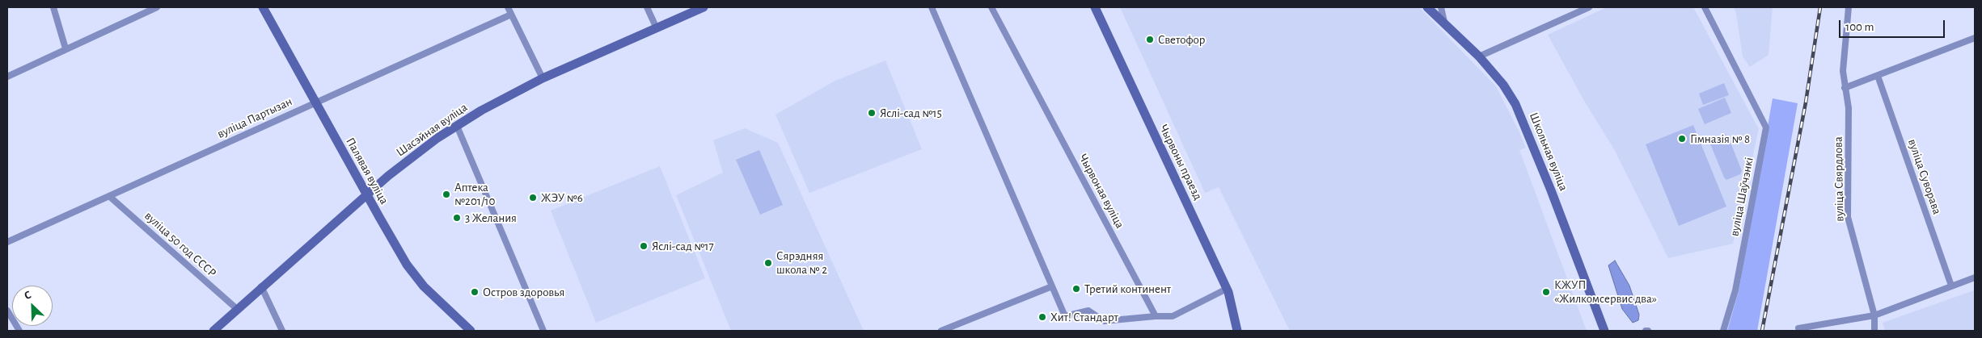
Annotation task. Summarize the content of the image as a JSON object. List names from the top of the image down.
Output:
{
  "streets": {
    "street": [
      "вуліца Партызан",
      "Шасэйная вуліца",
      "Школьная вуліца",
      "Чырвоны праезд",
      "Палявая вуліца",
      "вуліца Суворава",
      "вуліца Свярдлова",
      "Чырвоная вуліца",
      "вуліца Шаўчэнкі",
      "вуліца 50 год СССР"
    ]
  },
  "crossings": [
    ["вуліца Партызан", "Палявая вуліца"],
    ["вуліца Партызан", "вуліца 50 год СССР"],
    ["Шасэйная вуліца", "Палявая вуліца"],
    ["Шасэйная вуліца", "вуліца 50 год СССР"]
  ],
  "places": [
    "Светофор",
    "Яслі-сад №15",
    "Гімназія № 8",
    "Аптека №201/10",
    "ЖЭУ №6",
    "3 Желания",
    "Яслі-сад №17",
    "Сярэдняя школа № 2",
    "Третий континент",
    "Остров здоровья",
    "КЖУП «Жилкомсервис два»",
    "Хит! Стандарт"
  ],
  "scale_bar": "100 m",
  "north": "top left"
}
